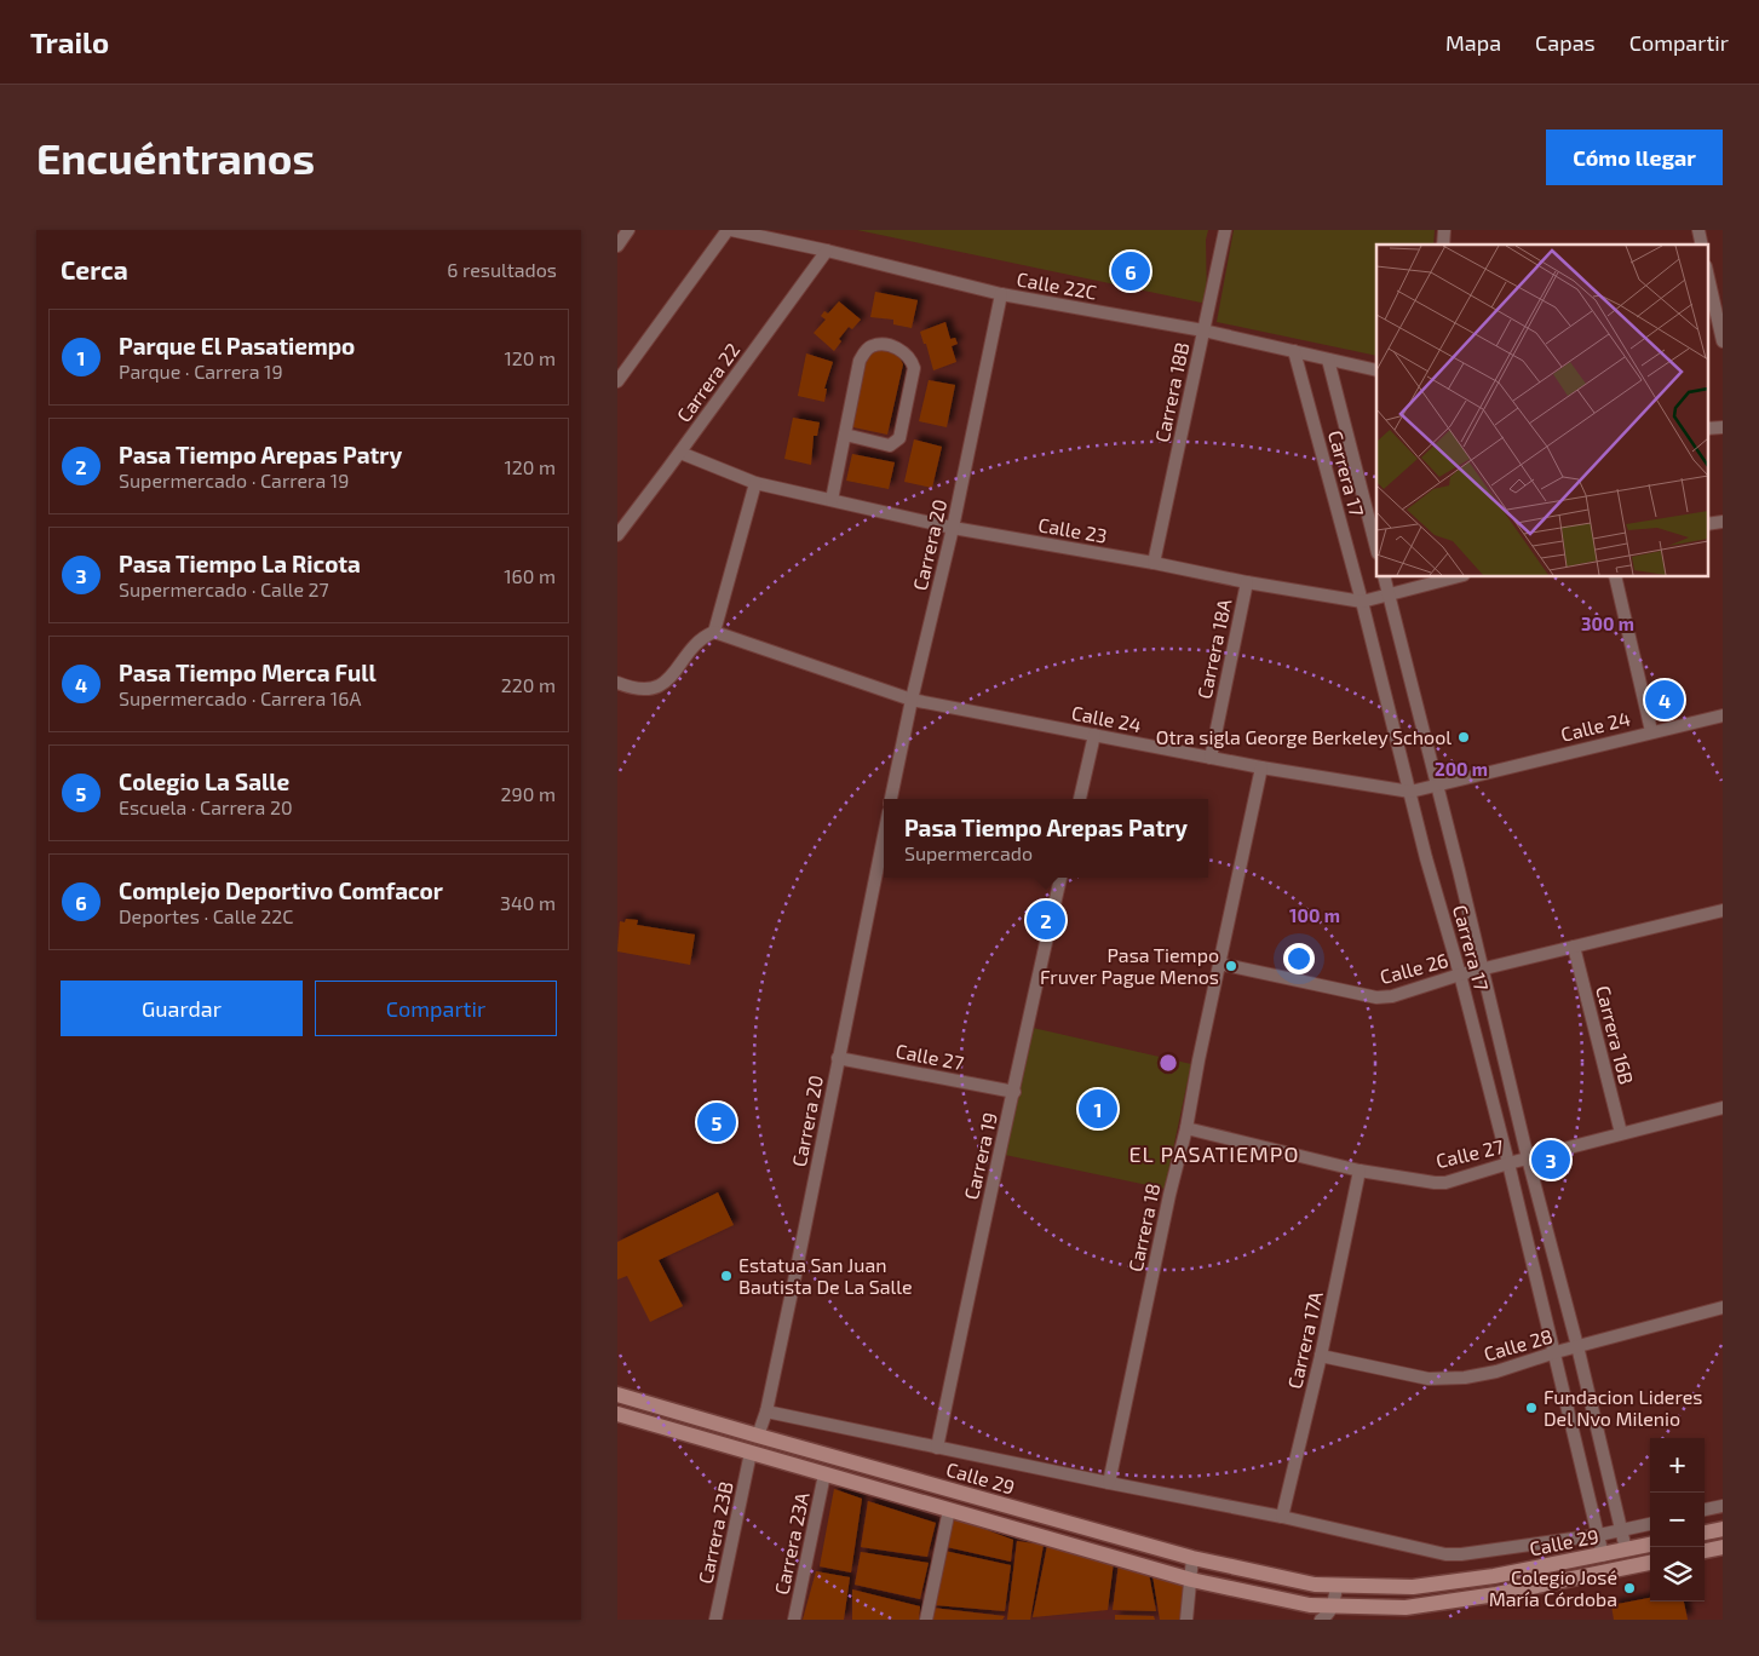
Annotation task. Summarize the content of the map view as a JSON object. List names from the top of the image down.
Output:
{
  "streets": {
    "main road": ["Calle 29"],
    "street": [
      "Calle 22C",
      "Carrera 22",
      "Carrera 18B",
      "Carrera 17",
      "Calle 23",
      "Carrera 20",
      "Carrera 18A",
      "Calle 24",
      "Calle 26",
      "Carrera 16B",
      "Calle 27",
      "Carrera 19",
      "Carrera 18",
      "Carrera 17A",
      "Calle 28",
      "Carrera 23B",
      "Carrera 23A"
    ]
  },
  "crossings": [
    ["Calle 22C", "Carrera 22"],
    ["Calle 22C", "Carrera 18B"],
    ["Calle 22C", "Carrera 17"],
    ["Calle 22C", "Carrera 20"],
    ["Carrera 22", "Calle 23"],
    ["Carrera 18B", "Calle 23"],
    ["Carrera 17", "Calle 23"],
    ["Carrera 17", "Calle 24"],
    ["Carrera 17", "Calle 26"],
    ["Carrera 17", "Calle 27"],
    ["Carrera 17", "Calle 28"],
    ["Carrera 17", "Calle 29"],
    ["Calle 23", "Carrera 20"],
    ["Calle 23", "Carrera 18A"],
    ["Carrera 20", "Calle 24"],
    ["Carrera 20", "Calle 27"],
    ["Carrera 20", "Calle 29"],
    ["Carrera 18A", "Calle 24"],
    ["Calle 24", "Carrera 18"],
    ["Calle 26", "Carrera 16B"],
    ["Calle 26", "Carrera 18"],
    ["Carrera 16B", "Calle 27"],
    ["Calle 27", "Carrera 19"],
    ["Calle 27", "Carrera 18"],
    ["Calle 27", "Carrera 17A"],
    ["Carrera 17A", "Calle 28"],
    ["Calle 29", "Carrera 23B"],
    ["Calle 29", "Carrera 23A"]
  ],
  "districts": ["EL PASATIEMPO"],
  "places": [
    "Otra sigla George Berkeley School",
    "Pasa Tiempo Fruver Pague Menos",
    "Estatua San Juan Bautista De La Salle",
    "Fundacion Lideres Del Nvo Milenio",
    "Colegio José María Córdoba"
  ],
  "page": {
    "header": "Trailo",
    "nav": ["Mapa", "Capas", "Compartir"],
    "buttons": [
      "Cómo llegar",
      ["Guardar", "Compartir"]
    ],
    "title": "Encuéntranos",
    "heading": ["Cerca", "6 resultados"],
    "pins": [
      "6",
      "4",
      "2",
      "1",
      "5",
      "3"
    ],
    "list": [
      {
        "mark": "1",
        "name": "Parque El Pasatiempo",
        "note": "Parque · Carrera 19",
        "value": "120 m"
      },
      {
        "mark": "2",
        "name": "Pasa Tiempo Arepas Patry",
        "note": "Supermercado · Carrera 19",
        "value": "120 m"
      },
      {
        "mark": "3",
        "name": "Pasa Tiempo La Ricota",
        "note": "Supermercado · Calle 27",
        "value": "160 m"
      },
      {
        "mark": "4",
        "name": "Pasa Tiempo Merca Full",
        "note": "Supermercado · Carrera 16A",
        "value": "220 m"
      },
      {
        "mark": "5",
        "name": "Colegio La Salle",
        "note": "Escuela · Carrera 20",
        "value": "290 m"
      },
      {
        "mark": "6",
        "name": "Complejo Deportivo Comfacor",
        "note": "Deportes · Calle 22C",
        "value": "340 m"
      }
    ],
    "popup": ["Pasa Tiempo Arepas Patry", "Supermercado"],
    "map_buttons": ["+", "−"]
  },
  "rings": ["300 m", "200 m", "100 m"]
}
